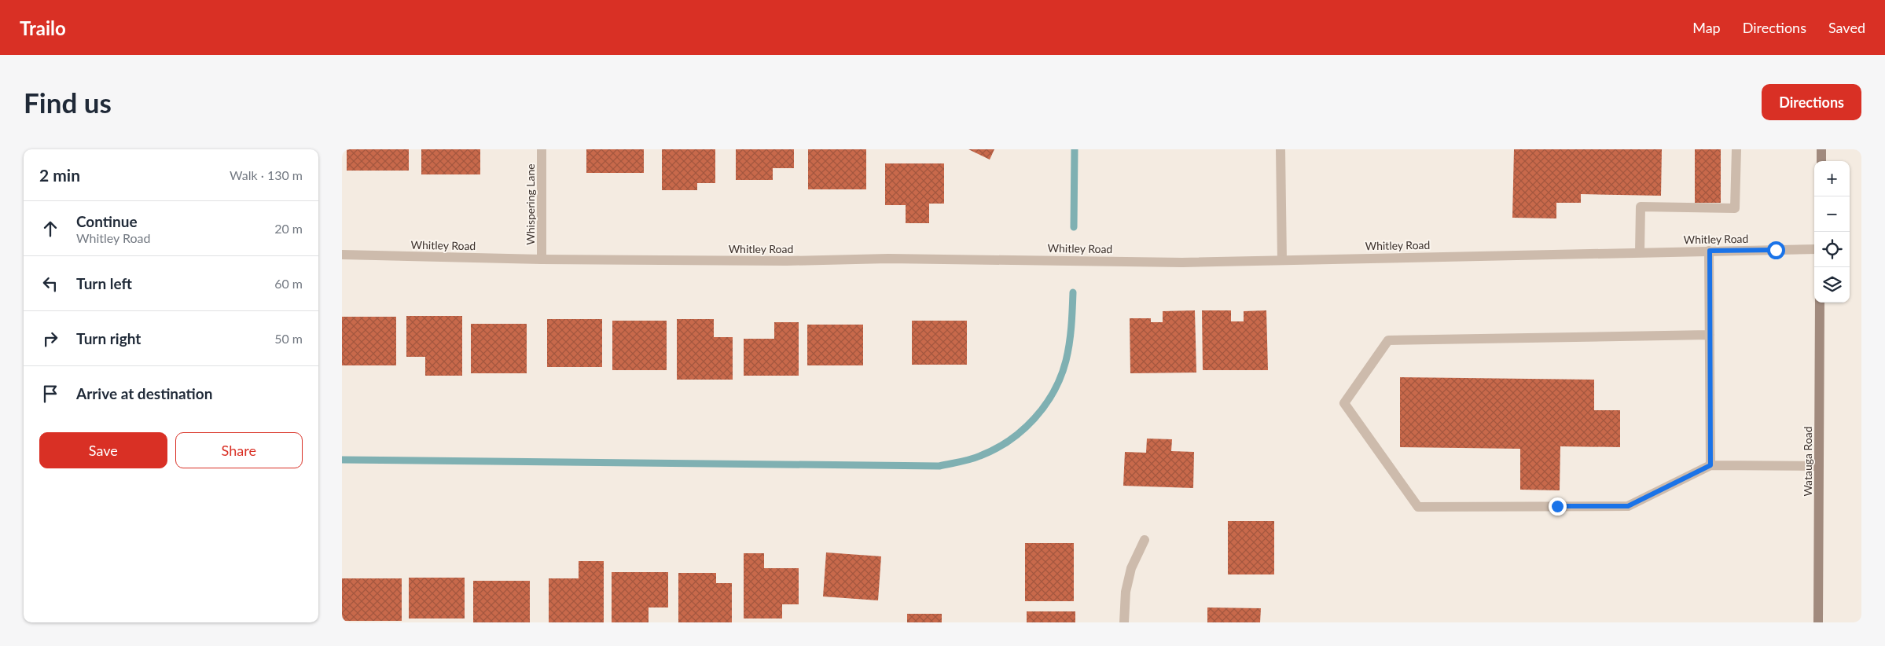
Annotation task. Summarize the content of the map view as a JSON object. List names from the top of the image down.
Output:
{
  "streets": {
    "main road": ["Watauga Road"],
    "street": ["Whispering Lane", "Whitley Road"]
  },
  "crossings": [
    ["Whispering Lane", "Whitley Road"]
  ],
  "page": {
    "header": "Trailo",
    "nav": ["Map", "Directions", "Saved"],
    "buttons": [
      "Directions",
      ["Save", "Share"]
    ],
    "title": "Find us",
    "heading": ["2 min", "Walk · 130 m"],
    "map_buttons": ["+", "−"],
    "list": [
      ["Continue", "Whitley Road", "20 m"],
      ["Turn left", "60 m"],
      ["Turn right", "50 m"],
      "Arrive at destination"
    ]
  }
}
